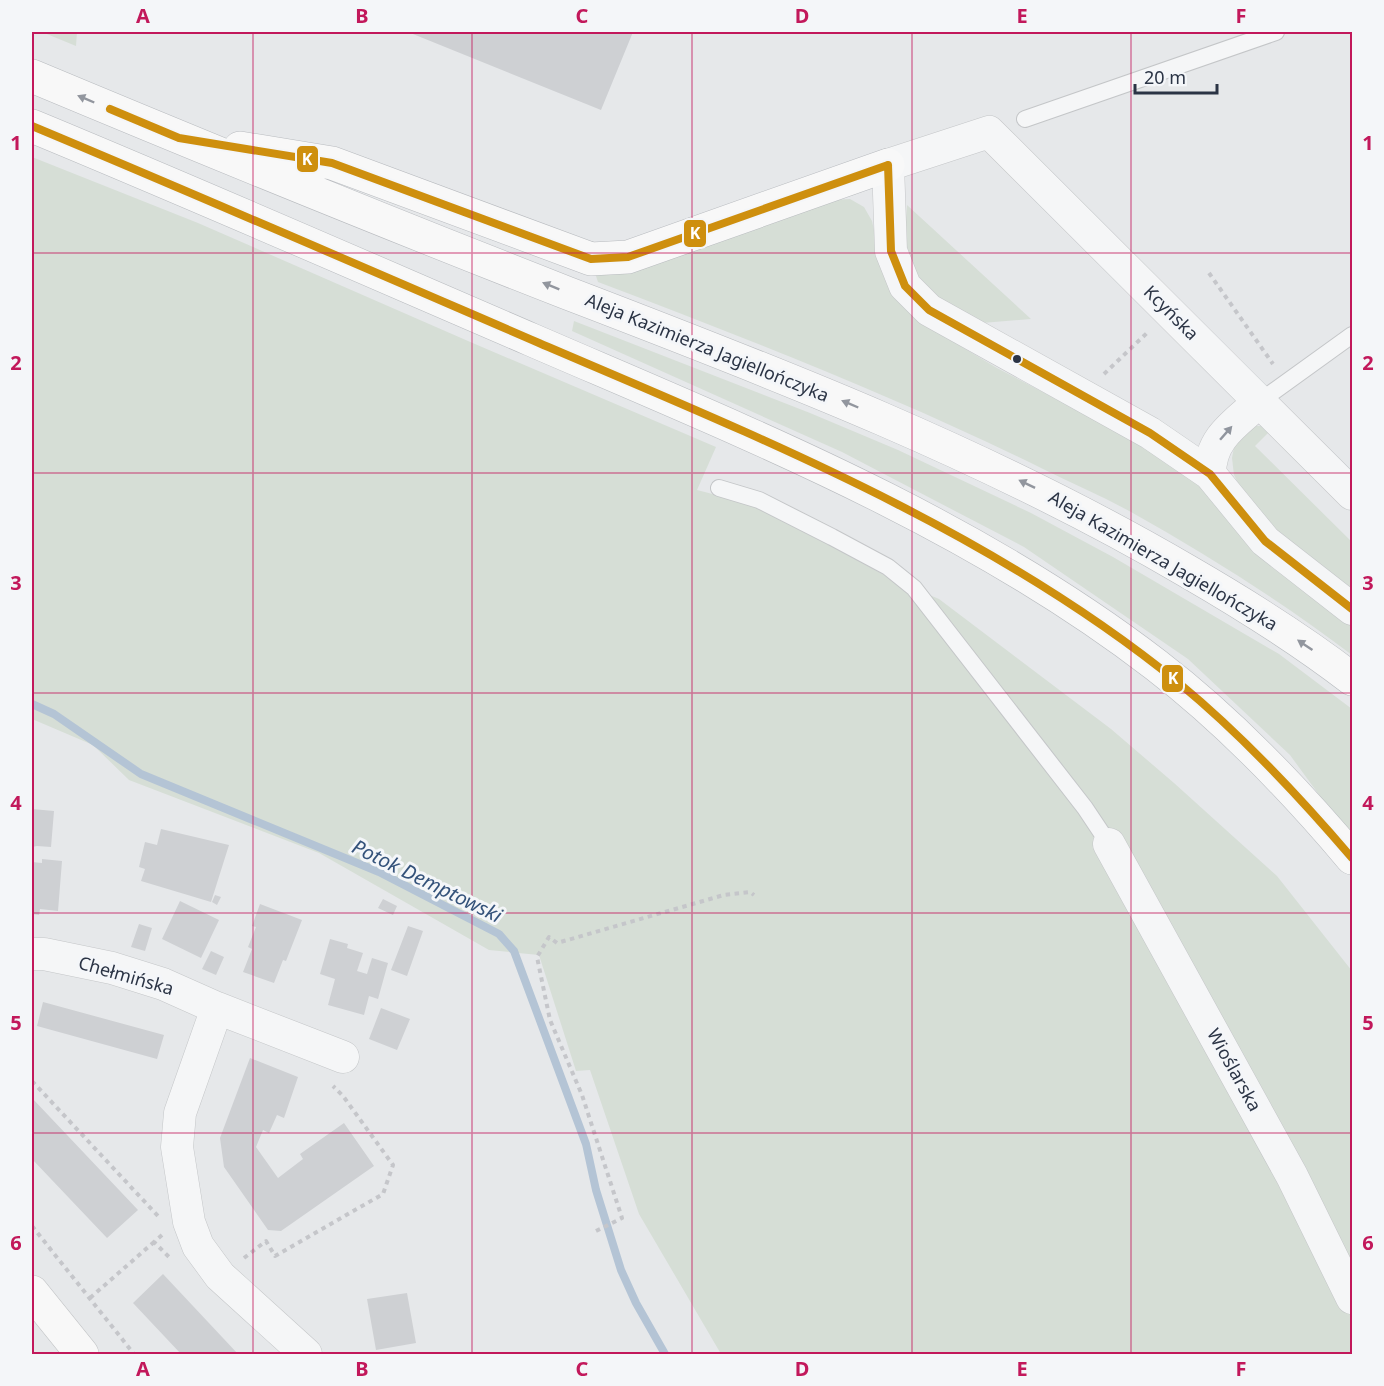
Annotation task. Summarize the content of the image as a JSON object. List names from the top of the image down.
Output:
{
  "streets": {
    "main road": ["Aleja Kazimierza Jagiellończyka"],
    "street": ["Kcyńska", "Chełmińska", "Wioślarska"]
  },
  "water": ["Potok Demptowski"],
  "lines": ["transit line K"],
  "scale_bar": "20 m",
  "grid": {
    "columns": [
      "A",
      "B",
      "C",
      "D",
      "E",
      "F"
    ],
    "rows": [
      "1",
      "2",
      "3",
      "4",
      "5",
      "6"
    ]
  }
}
